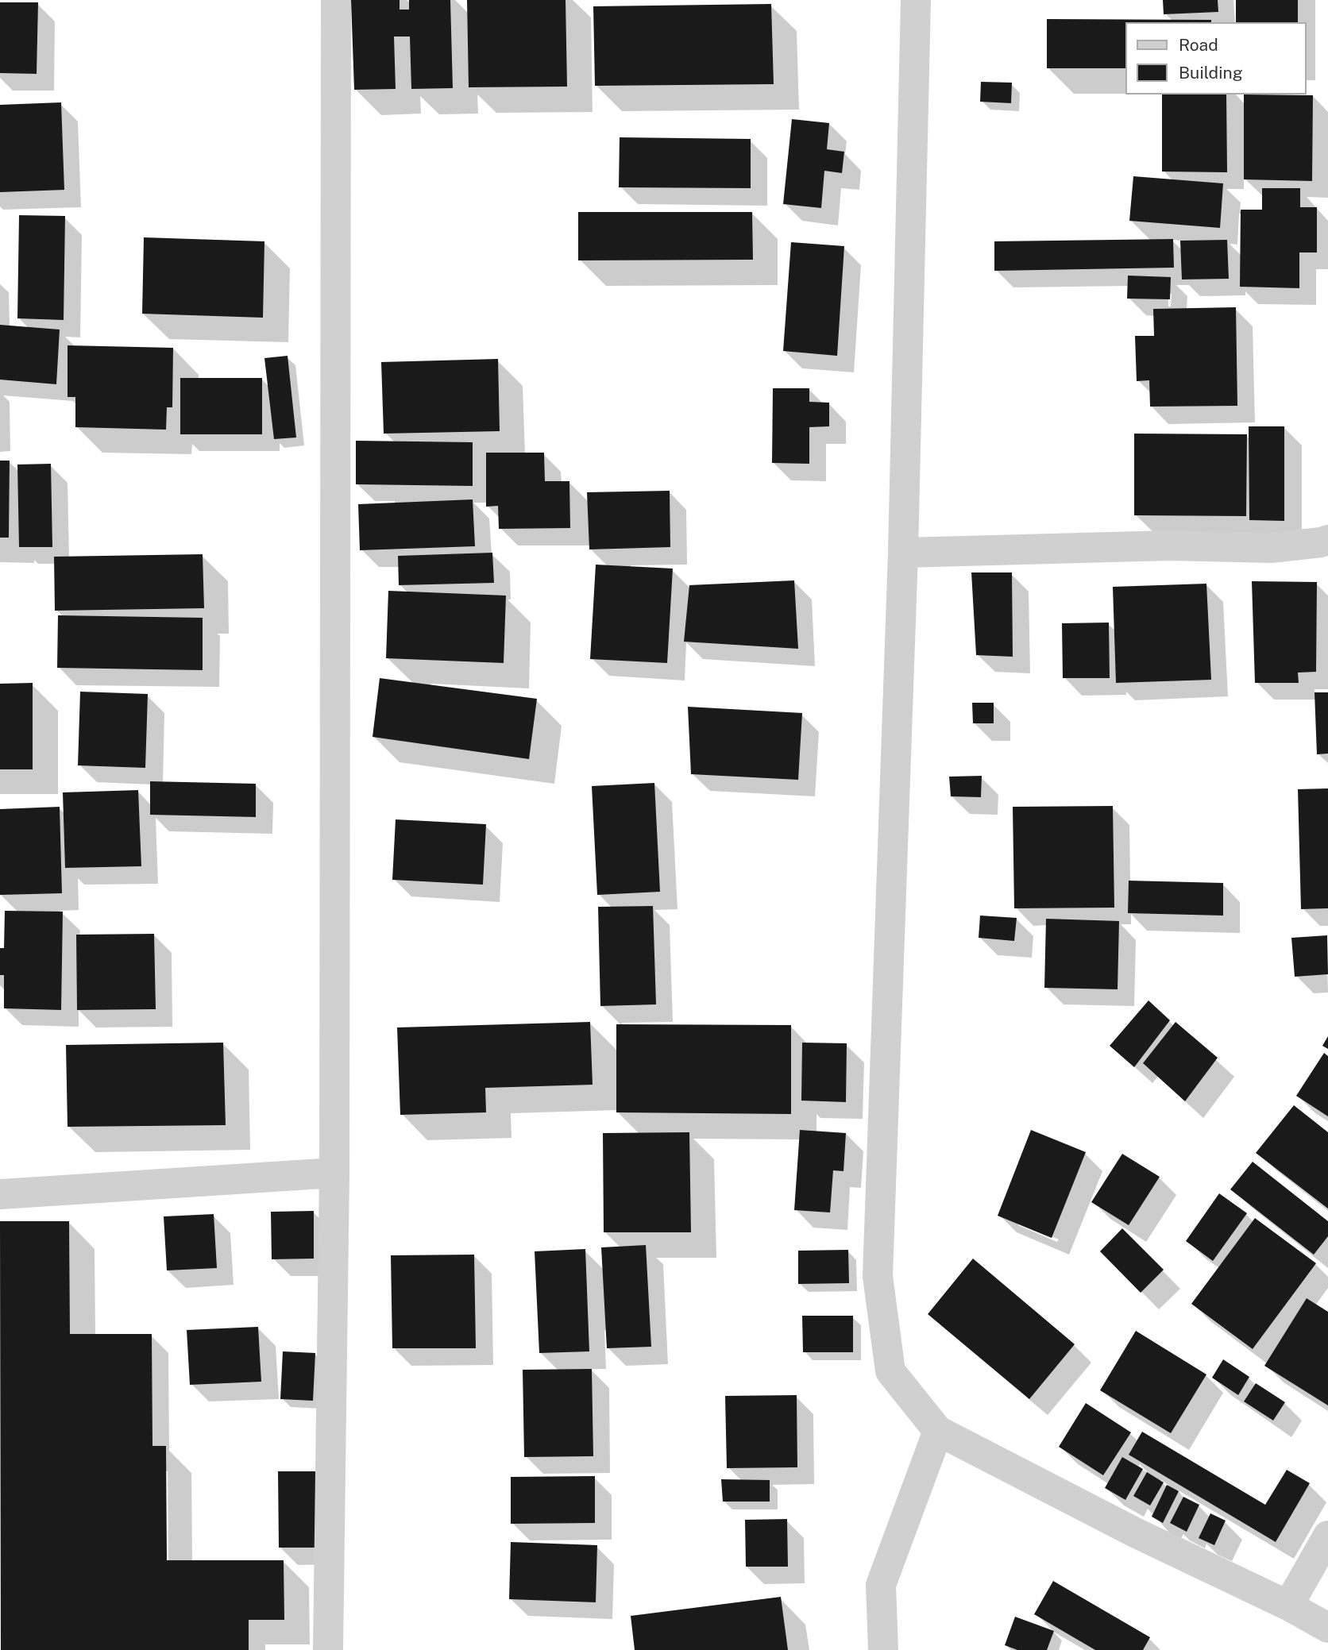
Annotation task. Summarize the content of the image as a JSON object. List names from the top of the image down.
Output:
{
  "legend": ["Road", "Building"]
}
